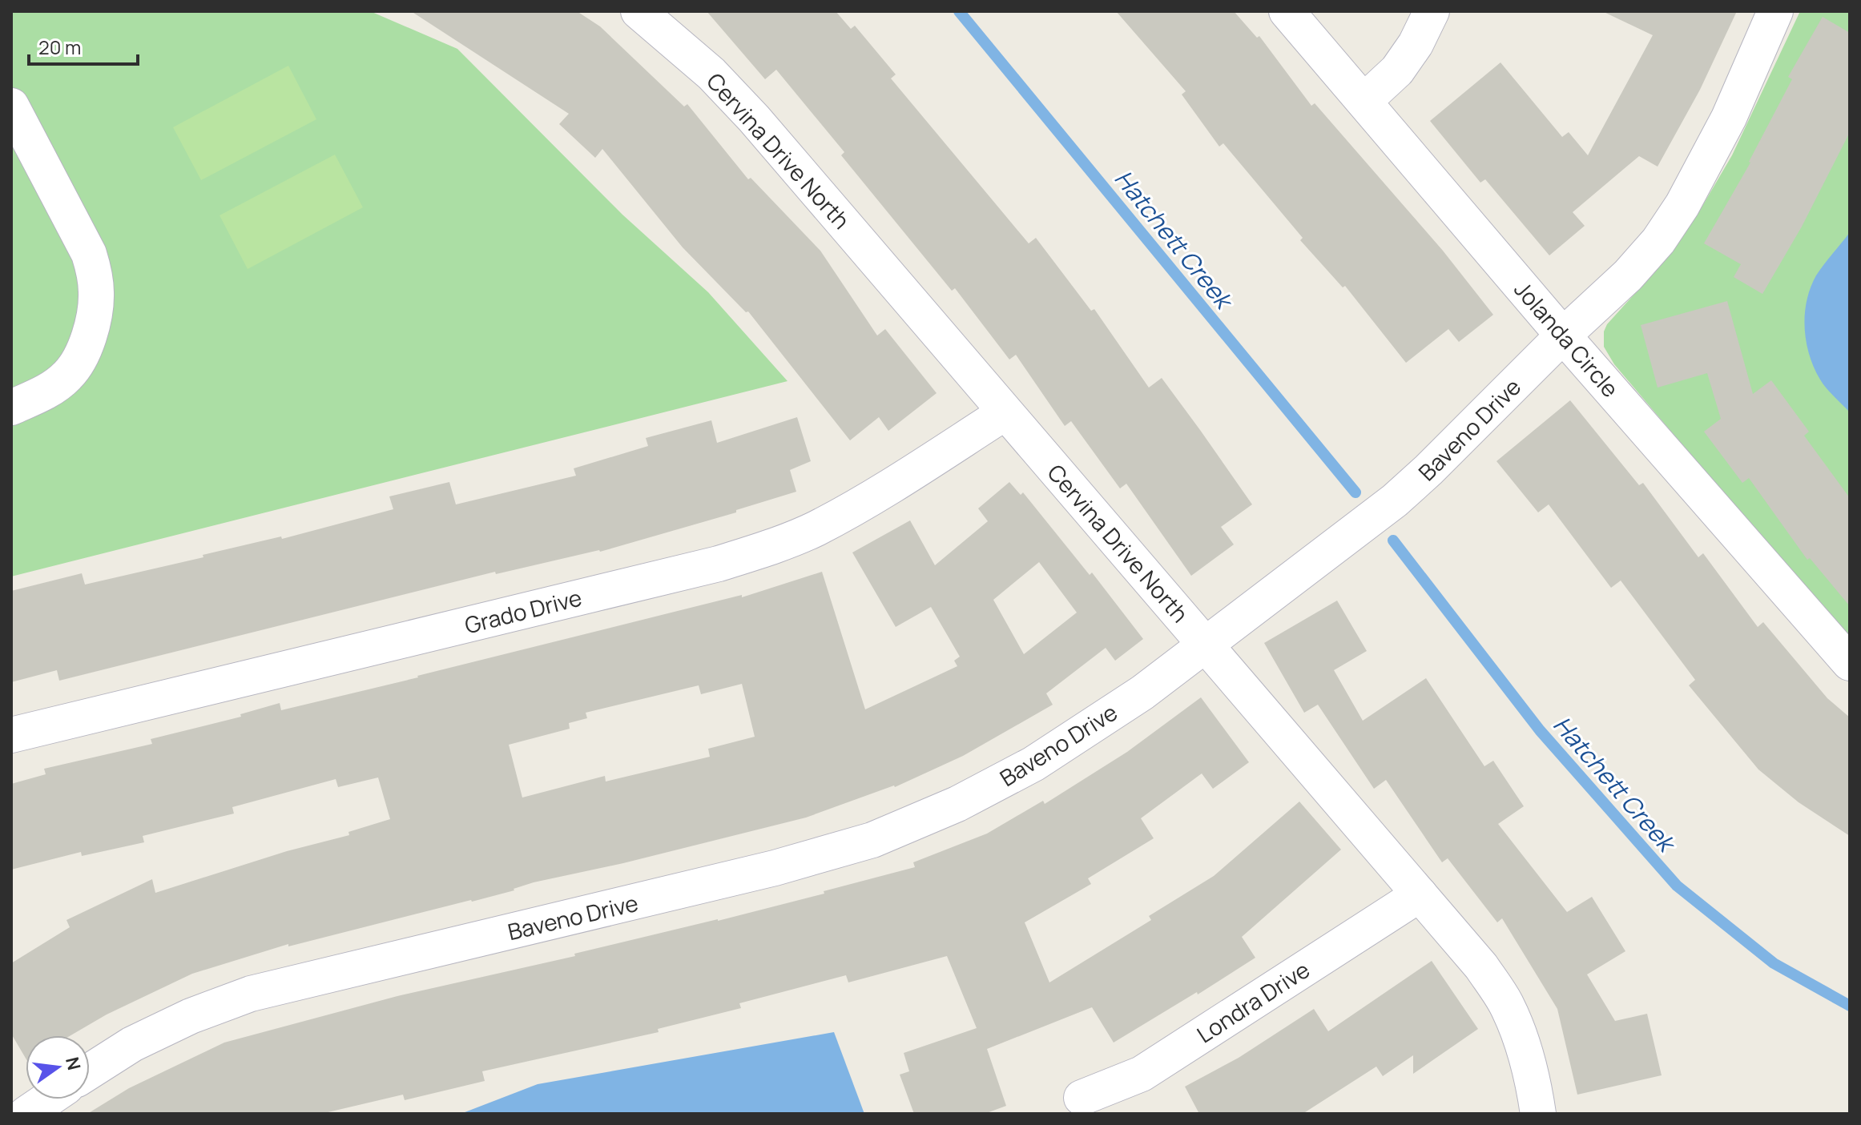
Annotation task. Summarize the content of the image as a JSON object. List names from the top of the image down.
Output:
{
  "streets": {
    "street": [
      "Cervina Drive North",
      "Jolanda Circle",
      "Baveno Drive",
      "Grado Drive",
      "Londra Drive"
    ]
  },
  "crossings": [
    ["Cervina Drive North", "Baveno Drive"],
    ["Cervina Drive North", "Grado Drive"],
    ["Cervina Drive North", "Londra Drive"],
    ["Jolanda Circle", "Baveno Drive"]
  ],
  "water": ["Hatchett Creek"],
  "scale_bar": "20 m",
  "north": "right"
}
